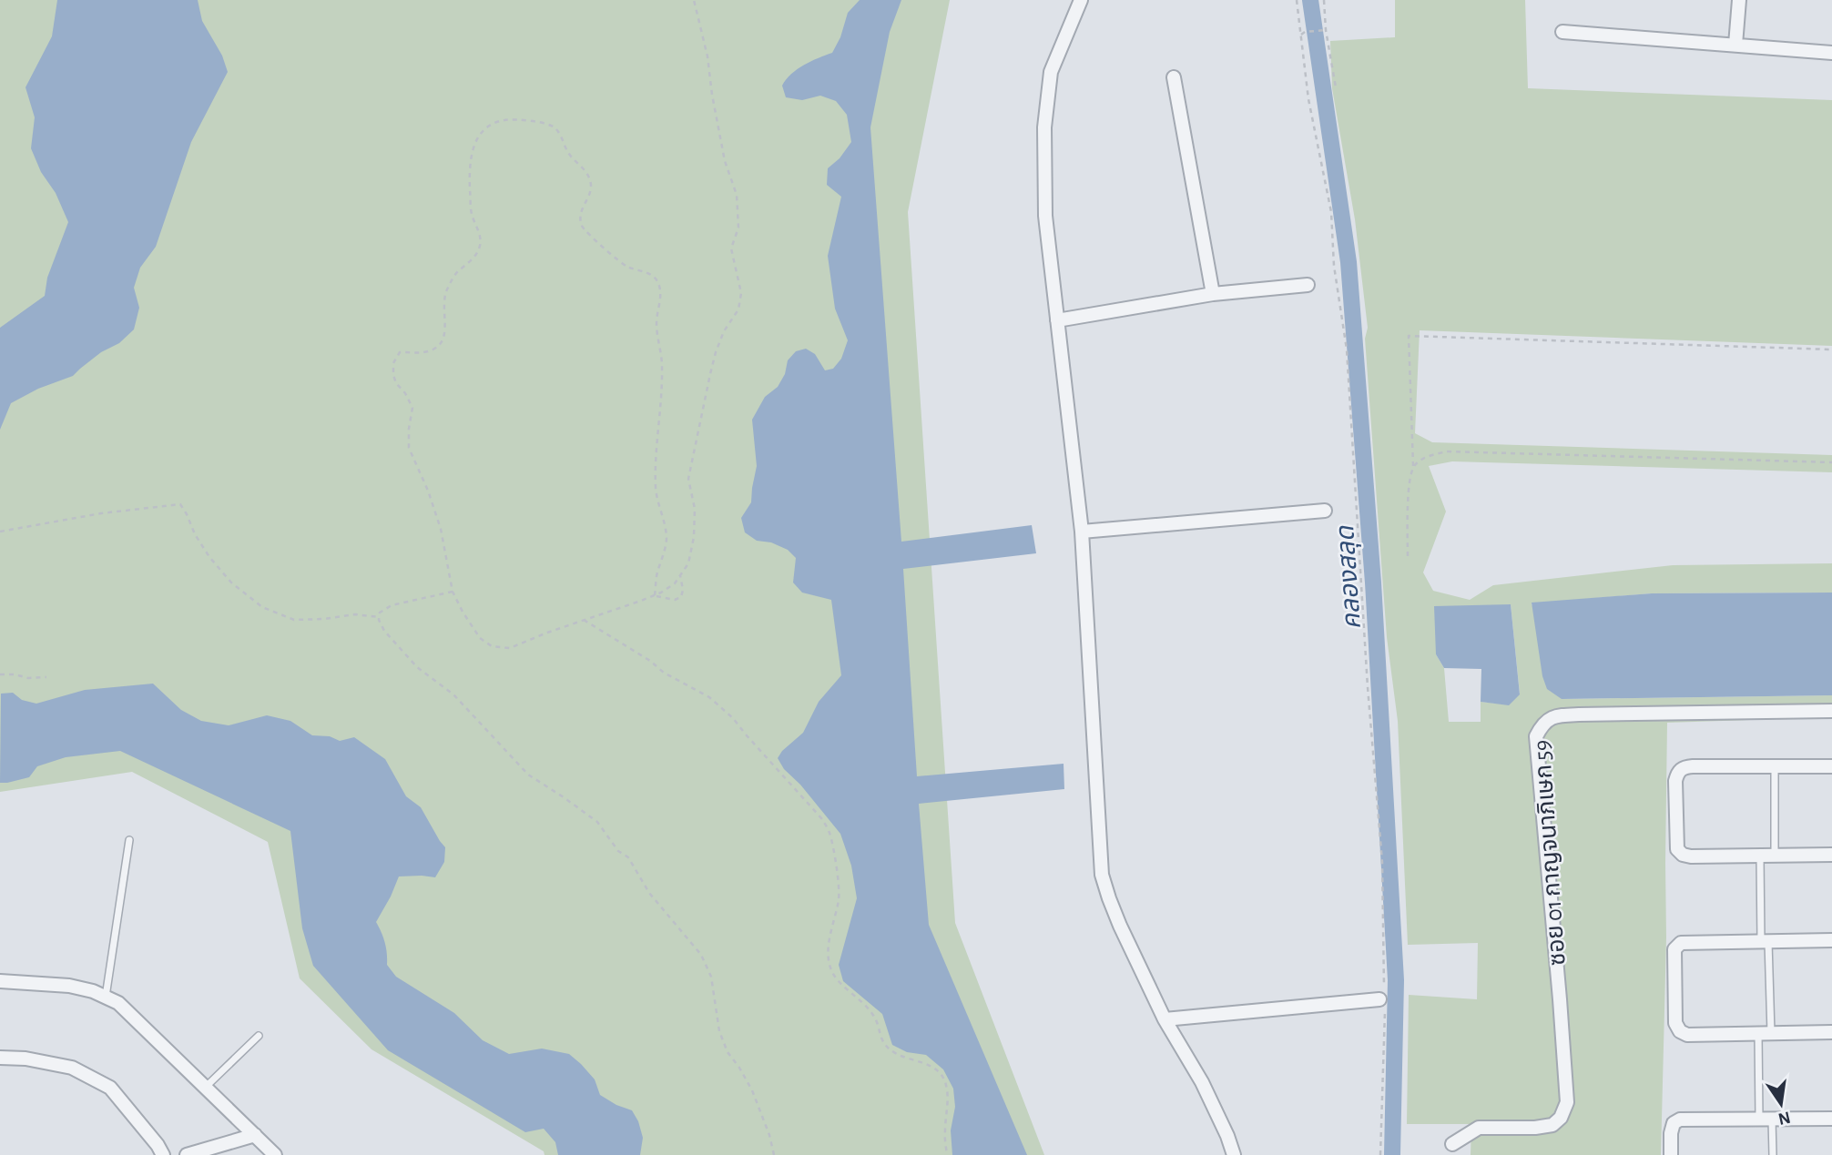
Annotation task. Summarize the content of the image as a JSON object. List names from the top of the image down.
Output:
{
  "streets": {
    "street": ["ซอย 01 กาญจนาภิเษก 59"]
  },
  "water": ["คลองสลุด"],
  "north": "bottom"
}
